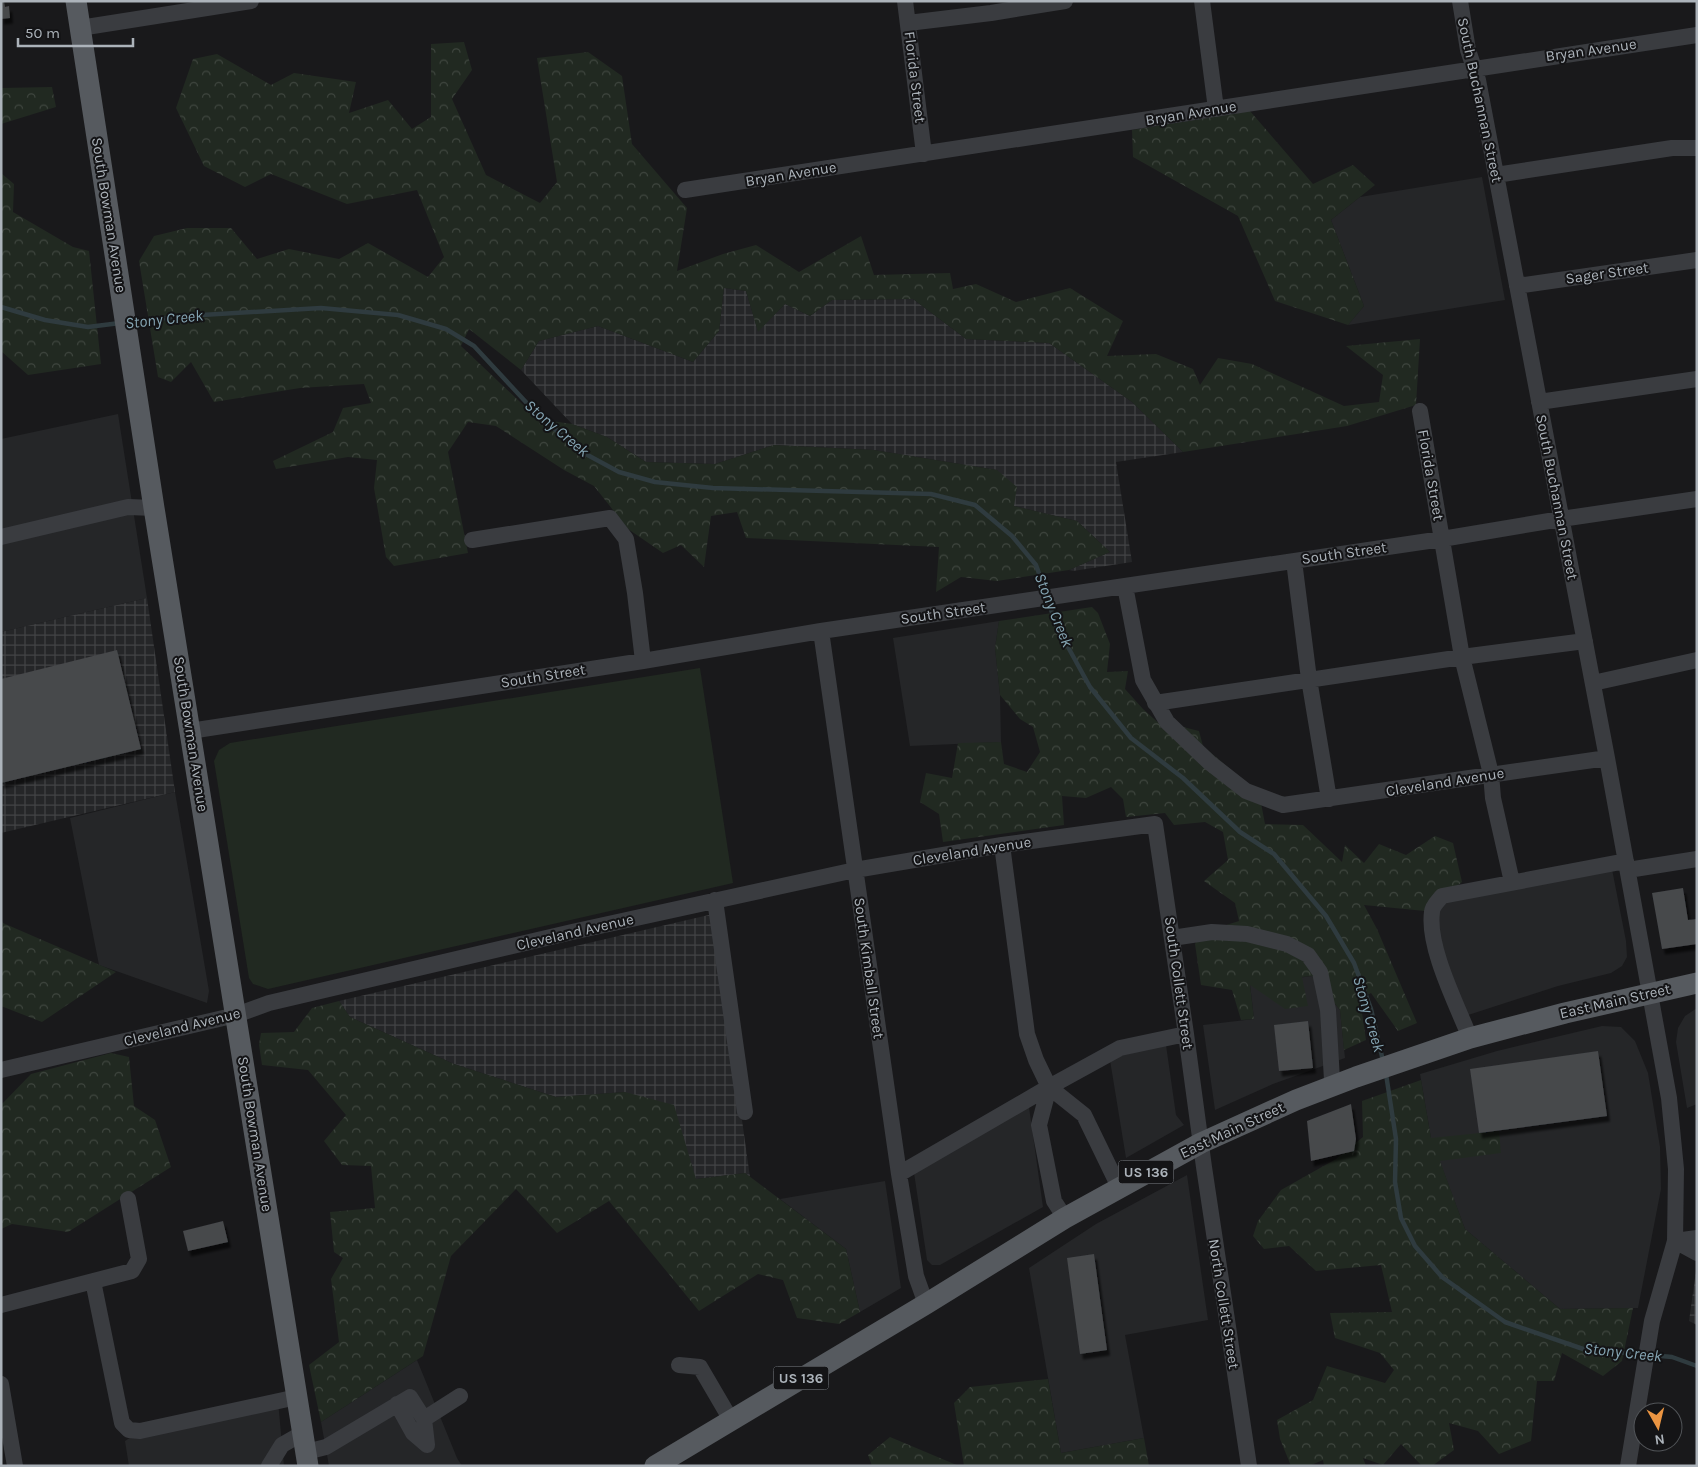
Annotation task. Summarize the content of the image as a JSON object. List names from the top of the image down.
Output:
{
  "streets": {
    "main road": ["South Bowman Avenue", "East Main Street", "US 136"],
    "street": [
      "Bryan Avenue",
      "Florida Street",
      "South Buchannan Street",
      "Sager Street",
      "South Street",
      "Cleveland Avenue",
      "South Kimball Street",
      "South Collett Street",
      "North Collett Street"
    ]
  },
  "crossings": [
    ["Bryan Avenue", "Florida Street"],
    ["Bryan Avenue", "South Buchannan Street"],
    ["Florida Street", "South Street"],
    ["Florida Street", "Cleveland Avenue"],
    ["South Buchannan Street", "Sager Street"],
    ["South Buchannan Street", "South Street"],
    ["South Buchannan Street", "Cleveland Avenue"],
    ["South Buchannan Street", "East Main Street"],
    ["South Bowman Avenue", "South Street"],
    ["South Bowman Avenue", "Cleveland Avenue"],
    ["South Street", "South Kimball Street"],
    ["Cleveland Avenue", "South Kimball Street"],
    ["Cleveland Avenue", "South Collett Street"],
    ["South Kimball Street", "East Main Street"],
    ["South Collett Street", "East Main Street"],
    ["South Collett Street", "North Collett Street"],
    ["East Main Street", "North Collett Street"]
  ],
  "water": ["Stony Creek"],
  "scale_bar": "50 m",
  "north": "bottom"
}
